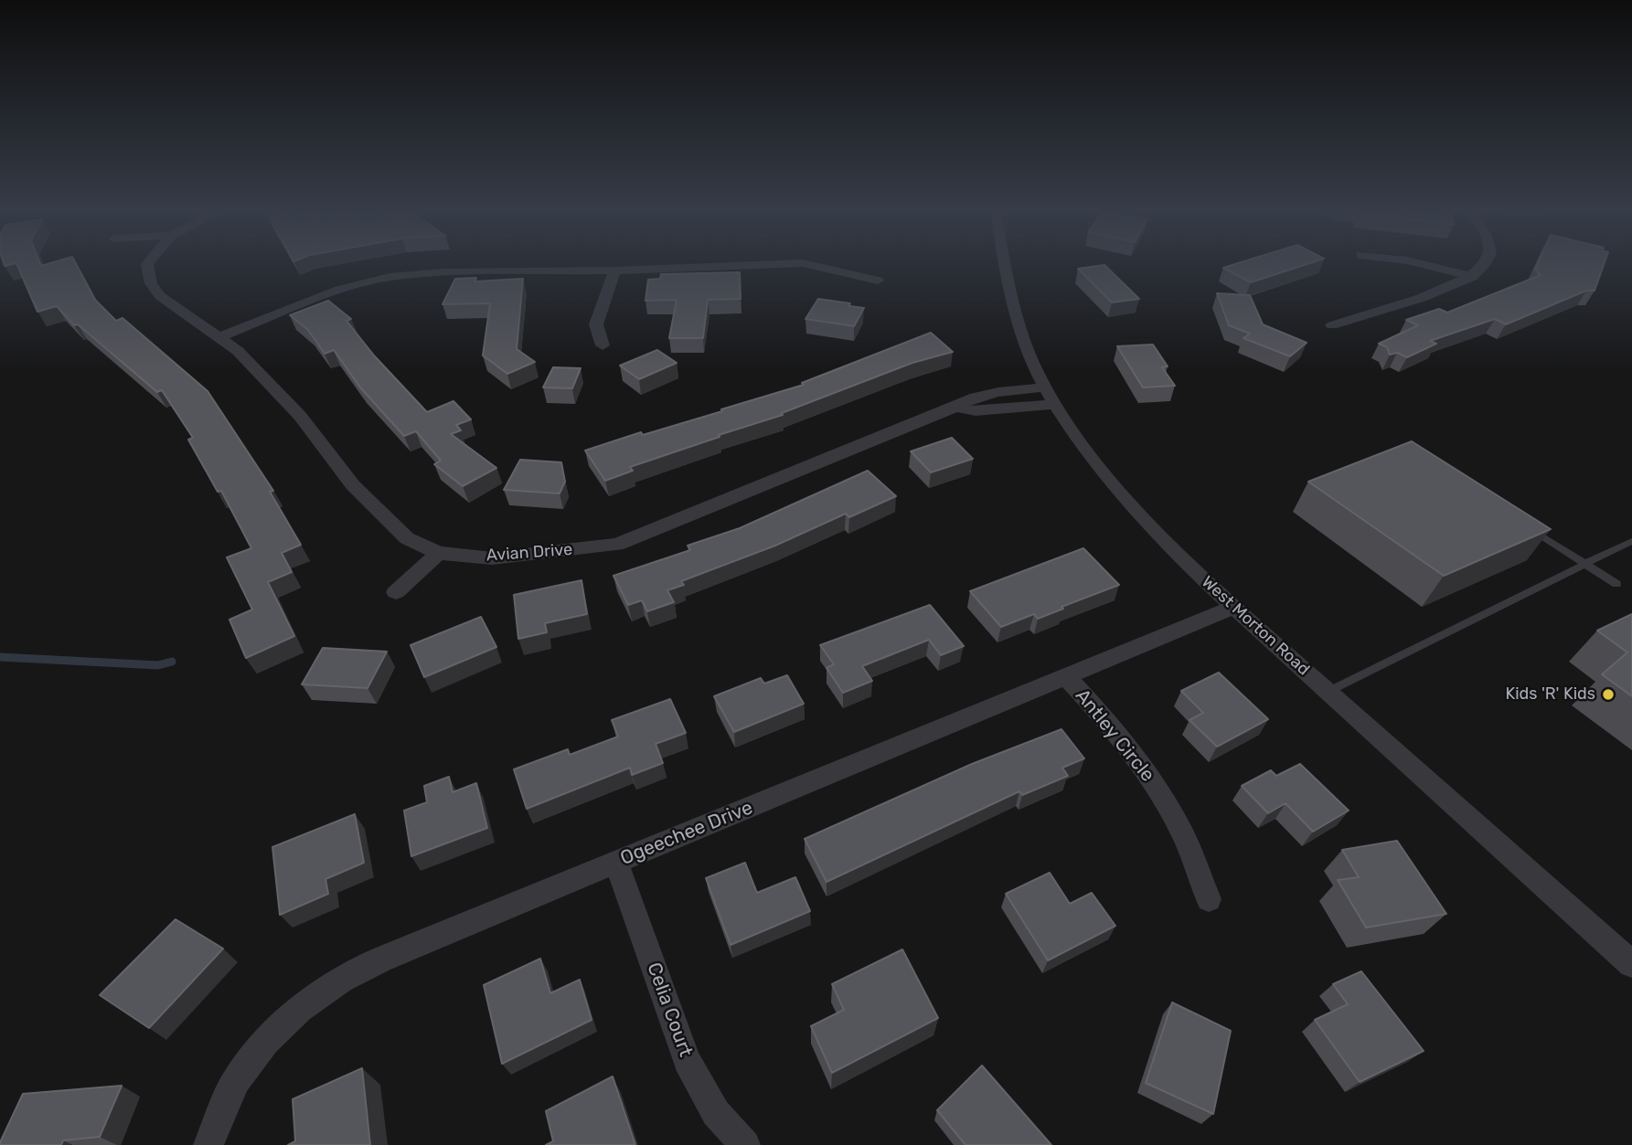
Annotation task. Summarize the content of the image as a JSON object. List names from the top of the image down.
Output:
{
  "streets": {
    "street": [
      "Avian Drive",
      "West Morton Road",
      "Antley Circle",
      "Ogeechee Drive",
      "Celia Court"
    ]
  },
  "crossings": [
    ["Avian Drive", "West Morton Road"],
    ["West Morton Road", "Ogeechee Drive"],
    ["Antley Circle", "Ogeechee Drive"],
    ["Ogeechee Drive", "Celia Court"]
  ],
  "places": ["Kids 'R' Kids"]
}
